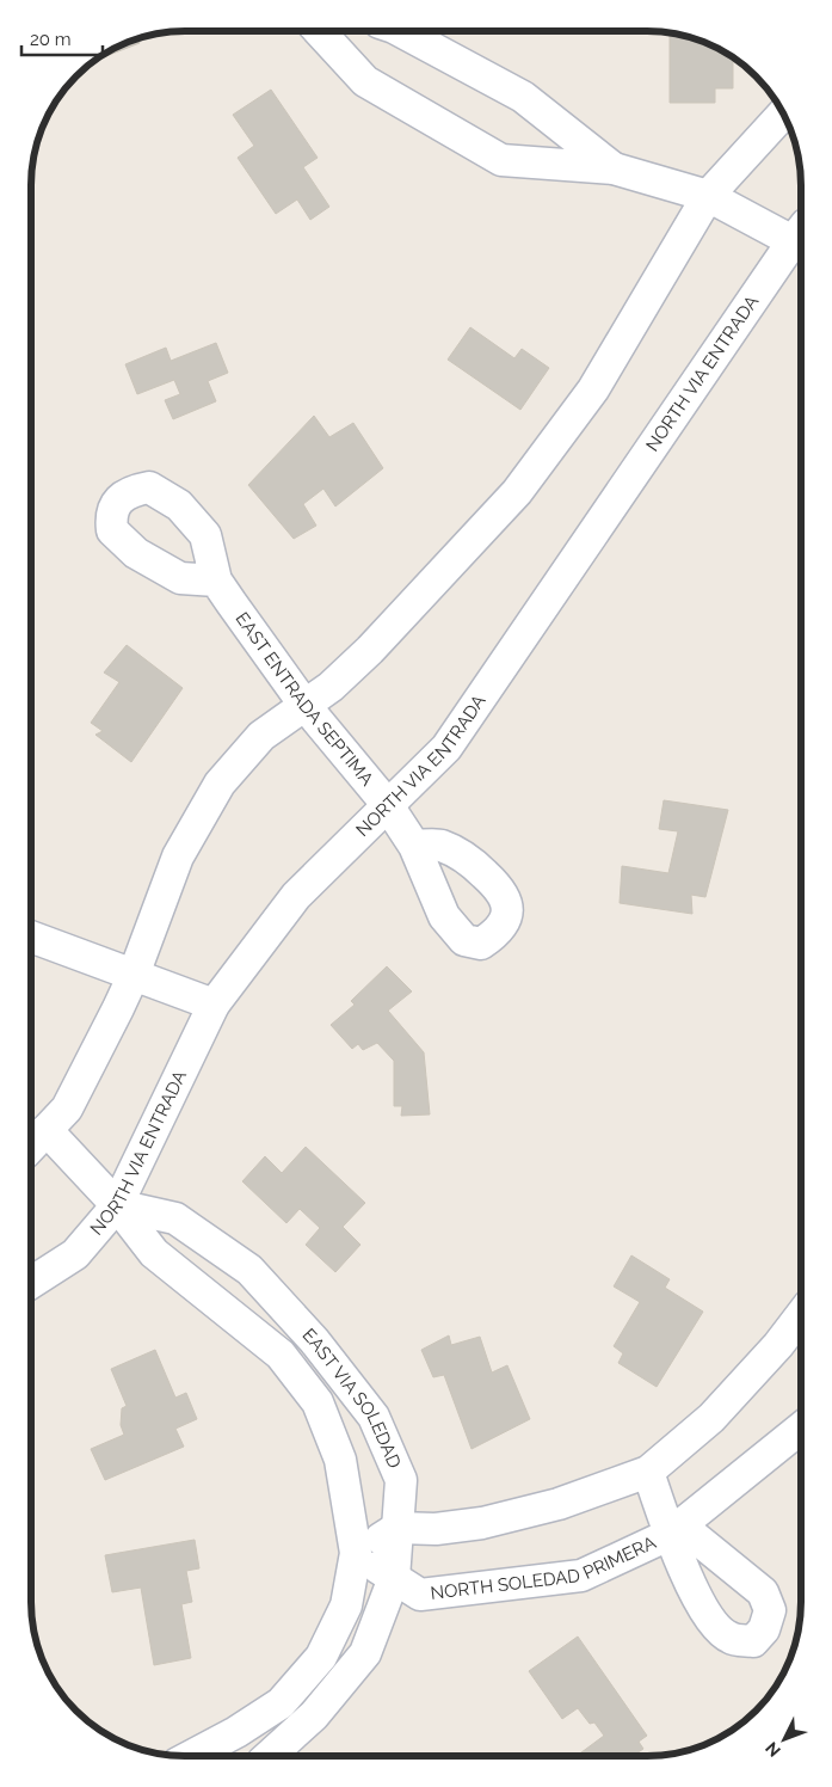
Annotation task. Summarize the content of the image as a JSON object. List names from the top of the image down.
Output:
{
  "streets": {
    "street": [
      "NORTH VIA ENTRADA",
      "EAST ENTRADA SEPTIMA",
      "EAST VIA SOLEDAD",
      "NORTH SOLEDAD PRIMERA"
    ]
  },
  "crossings": [
    ["NORTH VIA ENTRADA", "EAST ENTRADA SEPTIMA"],
    ["NORTH VIA ENTRADA", "EAST VIA SOLEDAD"],
    ["EAST VIA SOLEDAD", "NORTH SOLEDAD PRIMERA"]
  ],
  "scale_bar": "20 m",
  "north": "bottom left"
}
